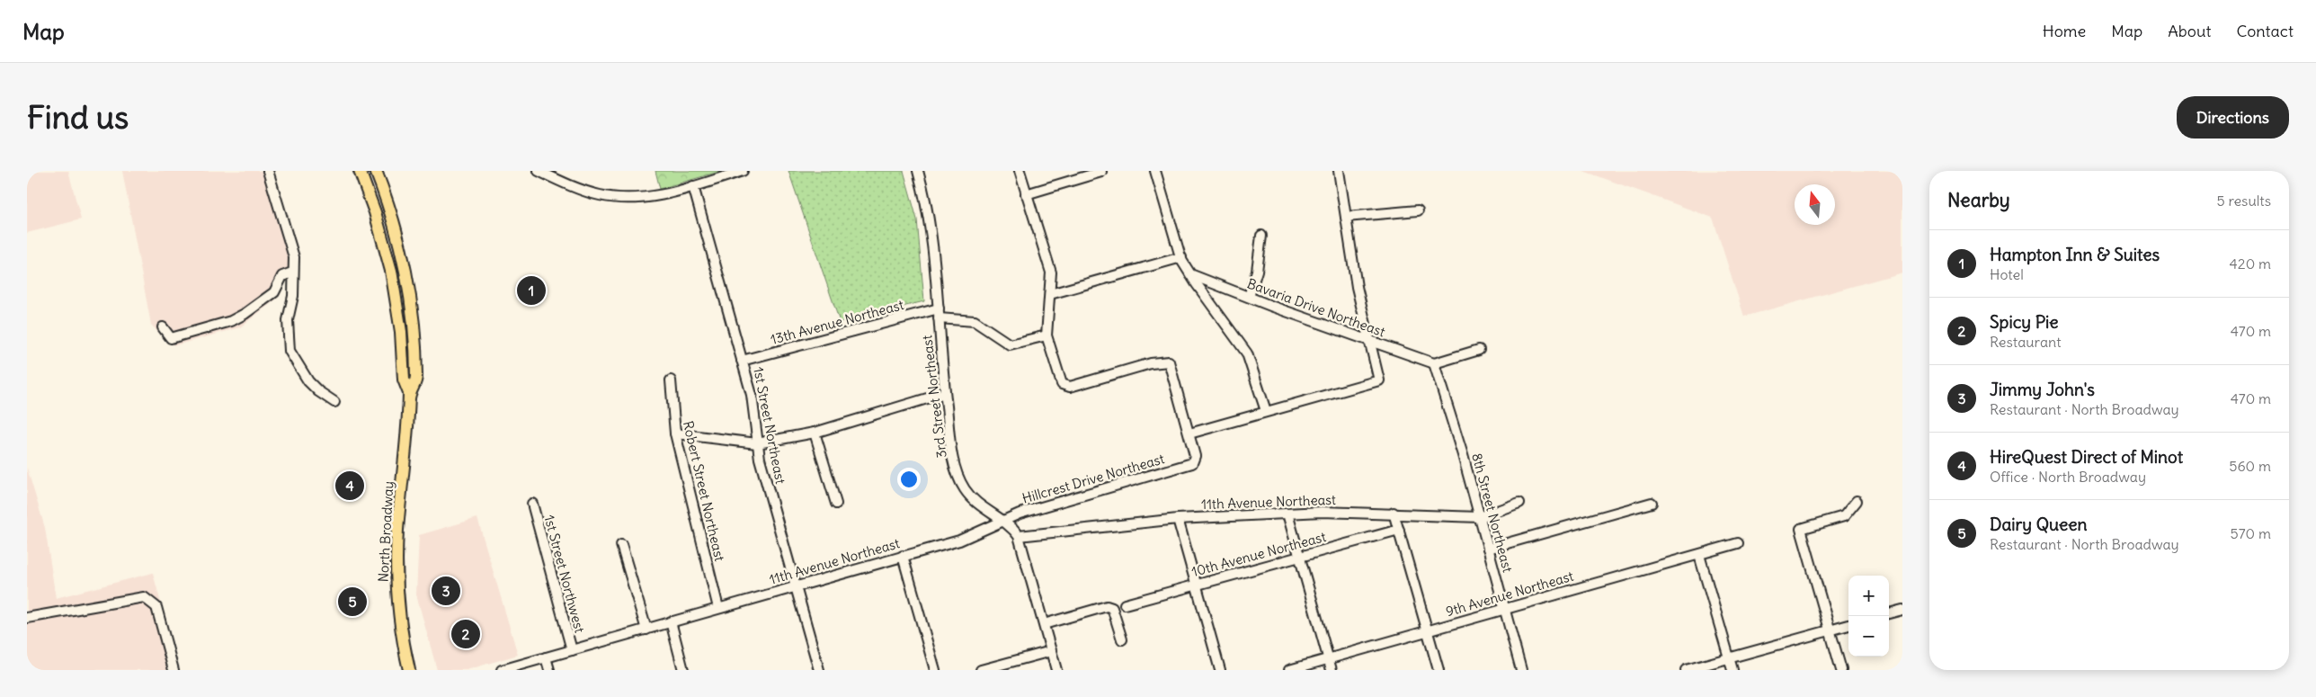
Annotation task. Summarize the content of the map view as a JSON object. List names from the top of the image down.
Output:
{
  "streets": {
    "main road": ["North Broadway"],
    "street": [
      "Bavaria Drive Northeast",
      "13th Avenue Northeast",
      "3rd Street Northeast",
      "1st Street Northeast",
      "Hillcrest Drive Northeast",
      "Robert Street Northeast",
      "11th Avenue Northeast",
      "8th Street Northeast",
      "10th Avenue Northeast",
      "1st Street Northwest",
      "9th Avenue Northeast"
    ]
  },
  "crossings": [
    ["Bavaria Drive Northeast", "8th Street Northeast"],
    ["13th Avenue Northeast", "3rd Street Northeast"],
    ["13th Avenue Northeast", "1st Street Northeast"],
    ["3rd Street Northeast", "Hillcrest Drive Northeast"],
    ["3rd Street Northeast", "11th Avenue Northeast"],
    ["1st Street Northeast", "11th Avenue Northeast"],
    ["Hillcrest Drive Northeast", "11th Avenue Northeast"],
    ["Robert Street Northeast", "11th Avenue Northeast"],
    ["11th Avenue Northeast", "8th Street Northeast"],
    ["11th Avenue Northeast", "1st Street Northwest"],
    ["8th Street Northeast", "9th Avenue Northeast"]
  ],
  "north": "top",
  "page": {
    "header": "Map",
    "nav": [
      "Home",
      "Map",
      "About",
      "Contact"
    ],
    "buttons": "Directions",
    "title": "Find us",
    "heading": ["Nearby", "5 results"],
    "list": [
      {
        "mark": "1",
        "name": "Hampton Inn & Suites",
        "note": "Hotel",
        "value": "420 m"
      },
      {
        "mark": "2",
        "name": "Spicy Pie",
        "note": "Restaurant",
        "value": "470 m"
      },
      {
        "mark": "3",
        "name": "Jimmy John's",
        "note": "Restaurant · North Broadway",
        "value": "470 m"
      },
      {
        "mark": "4",
        "name": "HireQuest Direct of Minot",
        "note": "Office · North Broadway",
        "value": "560 m"
      },
      {
        "mark": "5",
        "name": "Dairy Queen",
        "note": "Restaurant · North Broadway",
        "value": "570 m"
      }
    ],
    "pins": [
      "1",
      "4",
      "3",
      "5",
      "2"
    ],
    "map_buttons": ["+", "−"]
  }
}
